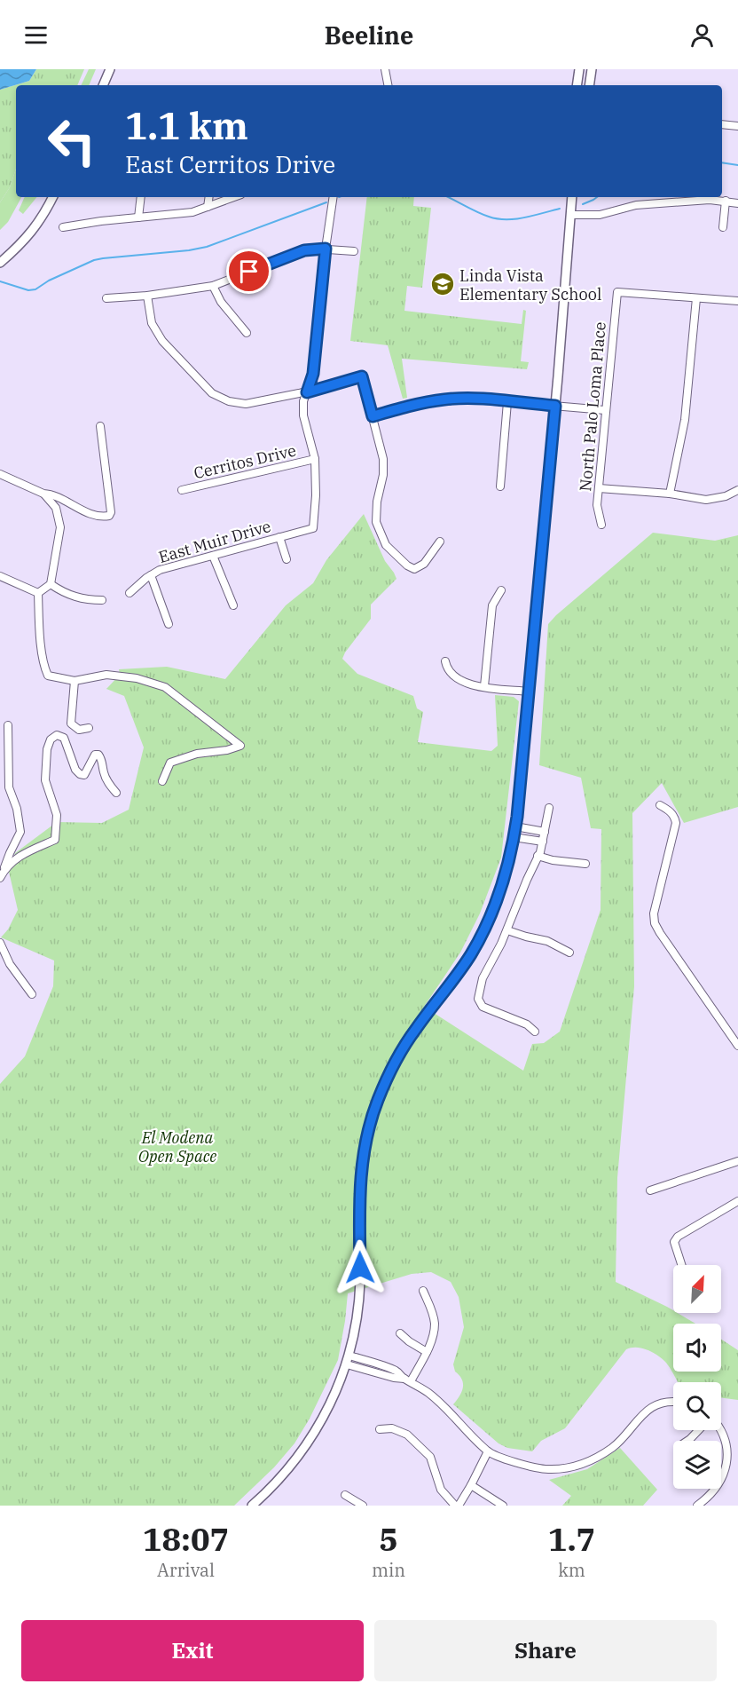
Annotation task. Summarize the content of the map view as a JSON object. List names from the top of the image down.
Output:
{
  "streets": {
    "street": ["North Palo Loma Place", "Cerritos Drive", "East Muir Drive"]
  },
  "crossings": [
    ["Cerritos Drive", "East Muir Drive"]
  ],
  "parks": ["El Modena Open Space"],
  "places": {
    "school or university": ["Linda Vista Elementary School"]
  },
  "north": "top right",
  "page": {
    "header": "Beeline",
    "turn": ["1.1 km", "East Cerritos Drive"],
    "eta": [
      "18:07",
      "Arrival",
      "5",
      "min",
      "1.7",
      "km"
    ],
    "buttons": ["Exit", "Share"]
  }
}
